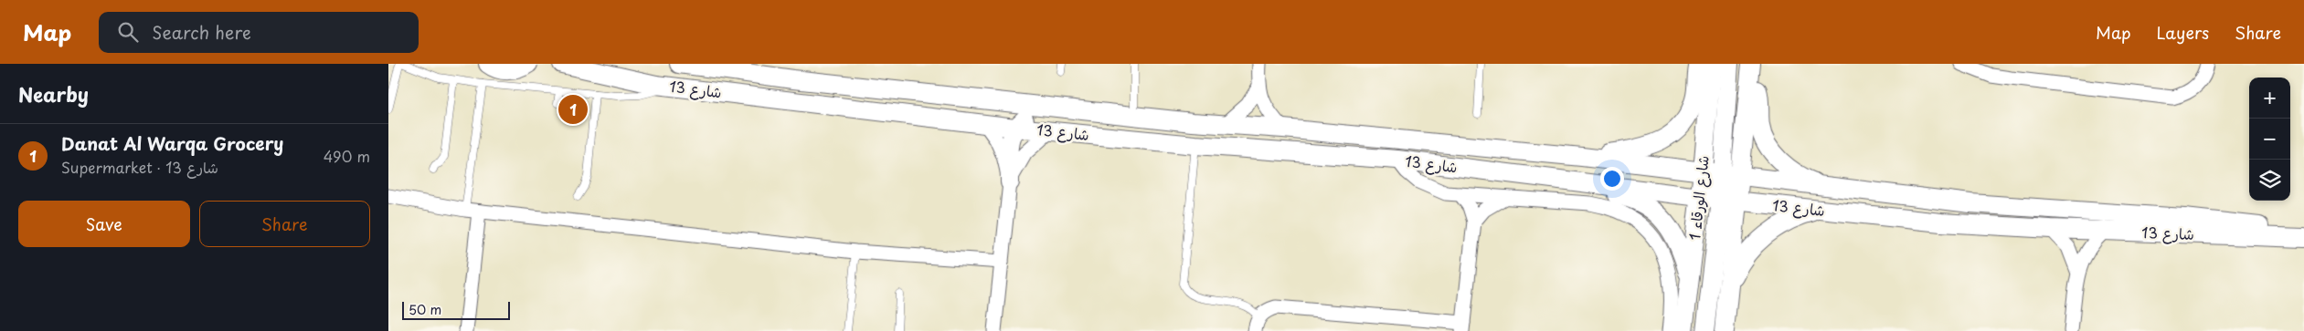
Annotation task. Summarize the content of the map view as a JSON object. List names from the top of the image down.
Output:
{
  "streets": {
    "street": ["شارع 13", "شارع الورقاء 1"]
  },
  "crossings": [
    ["شارع 13", "شارع الورقاء 1"]
  ],
  "scale_bar": "50 m",
  "page": {
    "header": "Map",
    "search": "Search here",
    "nav": ["Map", "Layers", "Share"],
    "heading": "Nearby",
    "map_buttons": ["+", "−"],
    "pins": "1",
    "list": [
      {
        "mark": "1",
        "name": "Danat Al Warqa Grocery",
        "note": "Supermarket · شارع 13",
        "value": "490 m"
      }
    ],
    "buttons": ["Save", "Share"],
    "scale": "50 m"
  }
}
